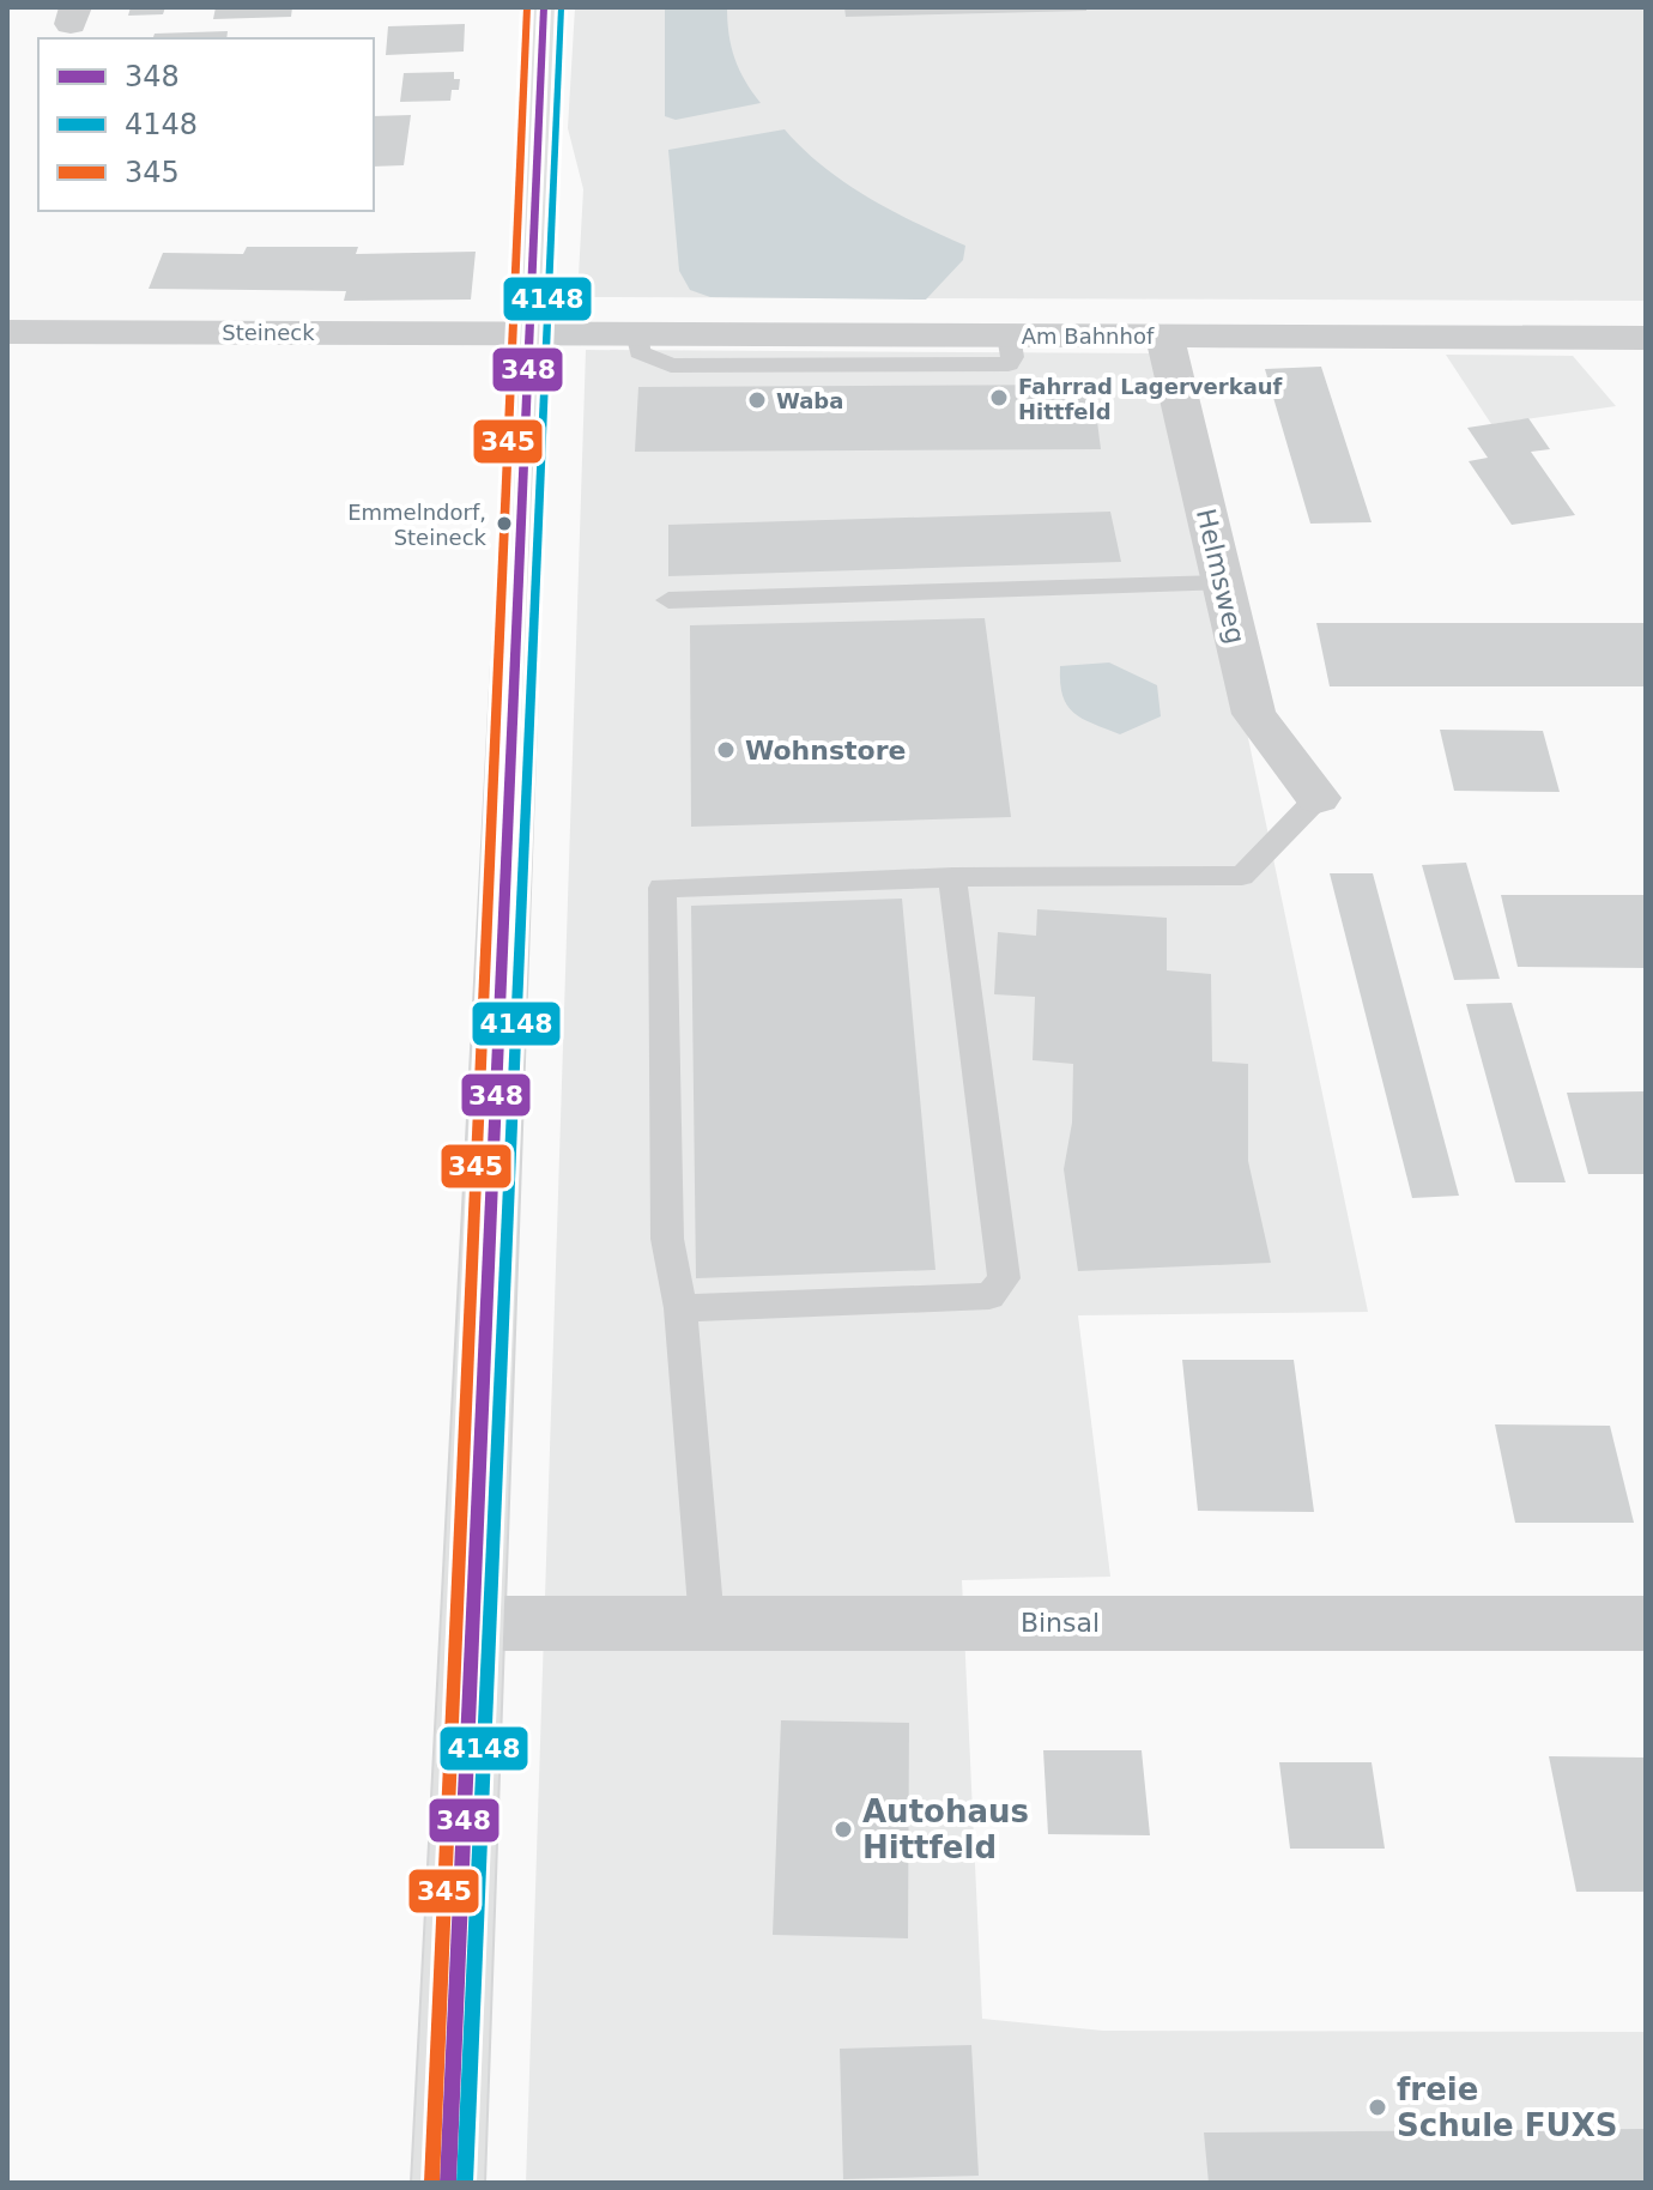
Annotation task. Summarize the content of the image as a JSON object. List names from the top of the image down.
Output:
{
  "streets": {
    "street": [
      "Steineck",
      "Am Bahnhof",
      "Helmsweg",
      "Binsal"
    ]
  },
  "crossings": [
    ["Steineck", "Am Bahnhof"],
    ["Am Bahnhof", "Helmsweg"]
  ],
  "places": [
    "Fahrrad Lagerverkauf Hittfeld",
    "Waba",
    "Emmelndorf, Steineck",
    "Wohnstore",
    "Autohaus Hittfeld",
    "freie Schule FUXS"
  ],
  "lines": ["transit line 348", "transit line 345", "transit line 4148"],
  "legend": ["348", "4148", "345"]
}
